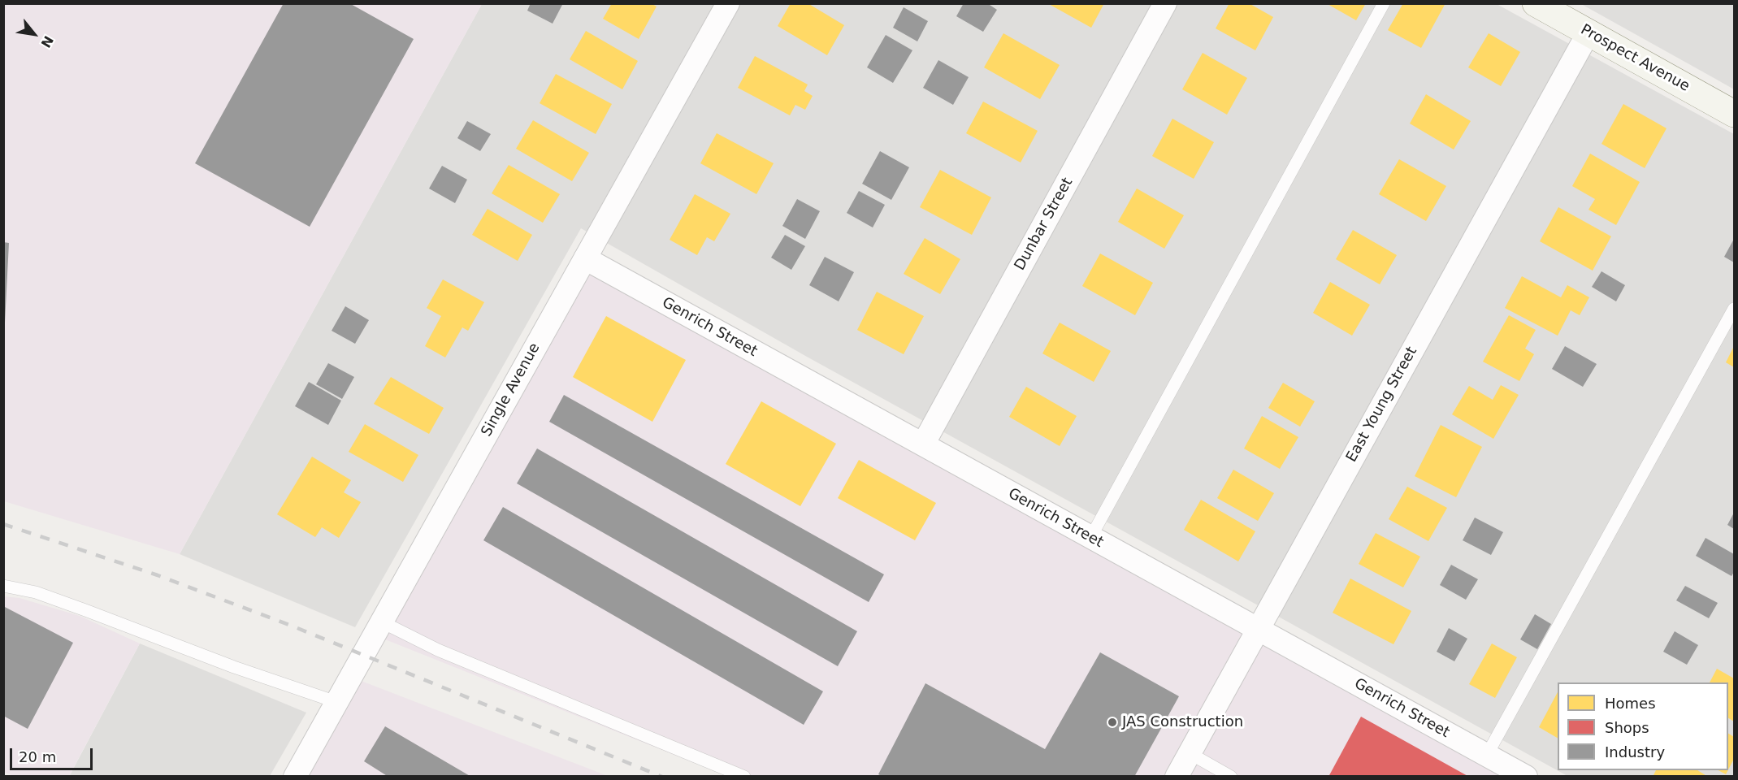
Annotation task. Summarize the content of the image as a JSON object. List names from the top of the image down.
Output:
{
  "streets": {
    "street": [
      "Prospect Avenue",
      "Dunbar Street",
      "Genrich Street",
      "Single Avenue",
      "East Young Street"
    ]
  },
  "crossings": [
    ["Prospect Avenue", "East Young Street"],
    ["Dunbar Street", "Genrich Street"],
    ["Genrich Street", "Single Avenue"],
    ["Genrich Street", "East Young Street"]
  ],
  "places": ["JAS Construction"],
  "legend": ["Homes", "Shops", "Industry"],
  "scale_bar": "20 m",
  "north": "bottom right"
}
